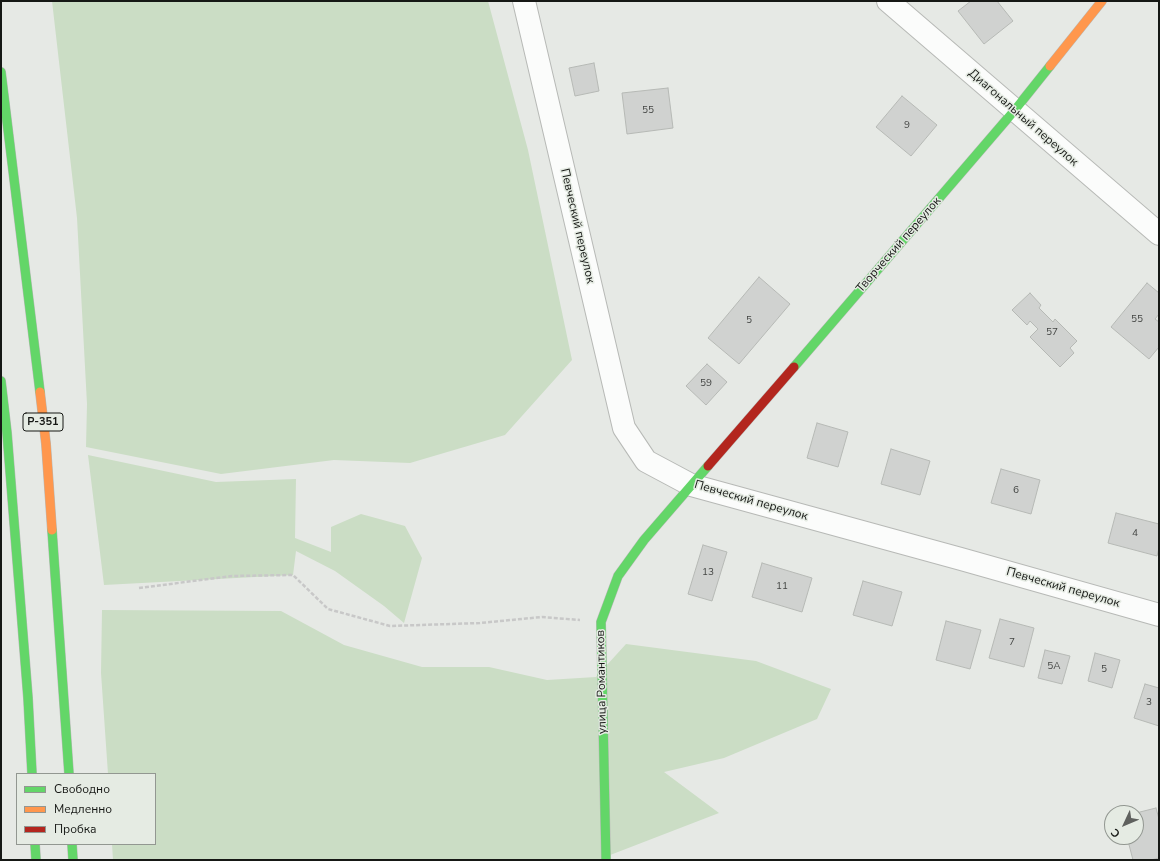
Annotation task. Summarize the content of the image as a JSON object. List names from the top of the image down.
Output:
{
  "streets": {
    "main road": ["Творческий переулок", "Р-351", "улица Романтиков"],
    "street": ["Диагональный переулок", "Певческий переулок"]
  },
  "crossings": [
    ["Диагональный переулок", "Творческий переулок"],
    ["Певческий переулок", "Творческий переулок"],
    ["Певческий переулок", "улица Романтиков"],
    ["Творческий переулок", "улица Романтиков"]
  ],
  "house_numbers": [
    "55",
    "9",
    "55",
    "5",
    "57",
    "59",
    "6",
    "4",
    "13",
    "11",
    "7",
    "5А",
    "5",
    "3"
  ],
  "legend": ["Свободно", "Медленно", "Пробка"],
  "north": "bottom left"
}
